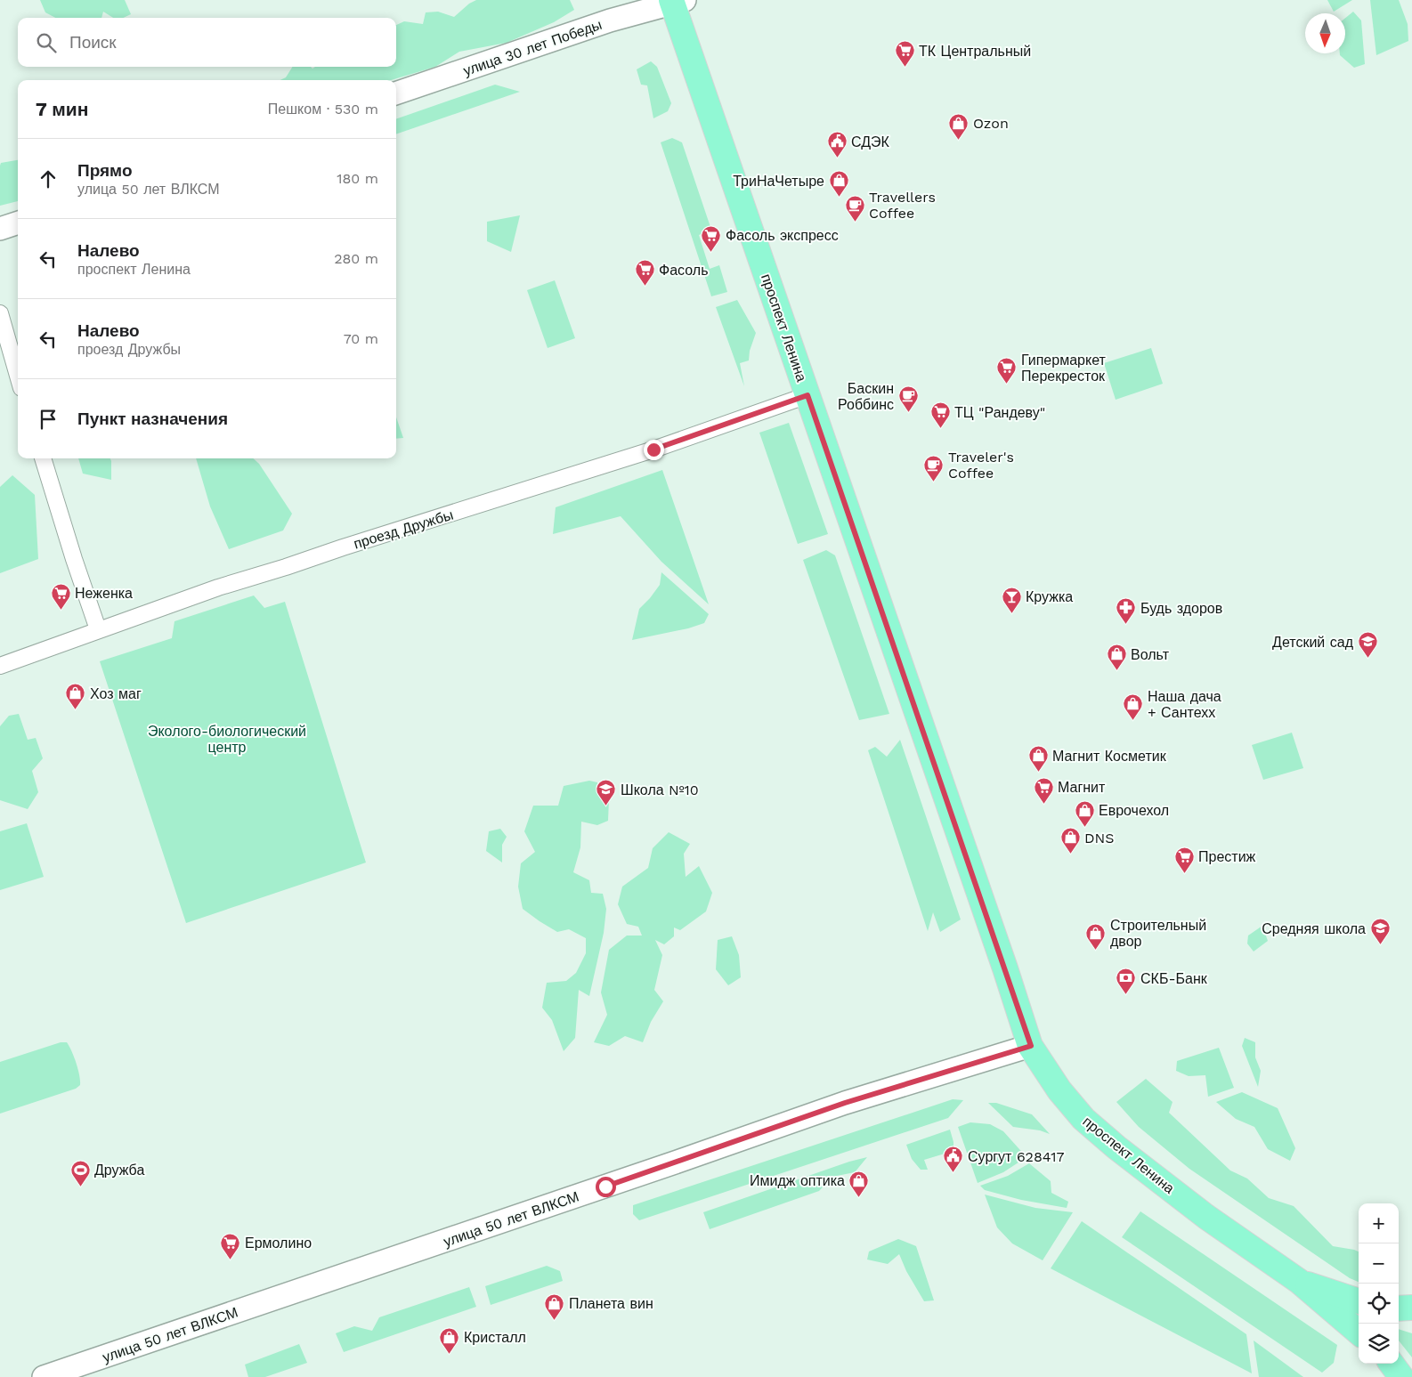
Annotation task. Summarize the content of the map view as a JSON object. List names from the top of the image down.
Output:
{
  "streets": {
    "main road": ["улица 30 лет Победы", "проспект Ленина", "улица 50 лет ВЛКСМ"],
    "street": ["проезд Дружбы"]
  },
  "crossings": [
    ["улица 30 лет Победы", "проспект Ленина"],
    ["проспект Ленина", "проезд Дружбы"],
    ["проспект Ленина", "улица 50 лет ВЛКСМ"]
  ],
  "parks": ["Эколого-биологический центр"],
  "places": {
    "supermarket": [
      "ТК Центральный",
      "Фасоль экспресс",
      "Фасоль",
      "Гипермаркет Перекресток",
      "ТЦ \"Рандеву\"",
      "Неженка",
      "Магнит",
      "Престиж",
      "Ермолино"
    ],
    "shop": [
      "Ozon",
      "ТриНаЧетыре",
      "Вольт",
      "Хоз маг",
      "Наша дача + Сантехх",
      "Магнит Косметик",
      "Еврочехол",
      "DNS",
      "Строительный двор",
      "Имидж оптика",
      "Планета вин",
      "Кристалл"
    ],
    "public building": ["СДЭК", "Сургут 628417"],
    "cafe": ["Travellers Coffee", "Баскин Роббинс", "Traveler's Coffee"],
    "bar": ["Кружка"],
    "pharmacy": ["Будь здоров"],
    "school or university": ["Детский сад", "Школа №10", "Средняя школа"],
    "bank": ["СКБ-Банк"],
    "sports": ["Дружба"]
  },
  "north": "bottom",
  "page": {
    "search": "Поиск",
    "heading": ["7 мин", "Пешком · 530 m"],
    "list": [
      ["Прямо", "улица 50 лет ВЛКСМ", "180 m"],
      ["Налево", "проспект Ленина", "280 m"],
      ["Налево", "проезд Дружбы", "70 m"],
      "Пункт назначения"
    ],
    "map_buttons": ["+", "−"]
  }
}
